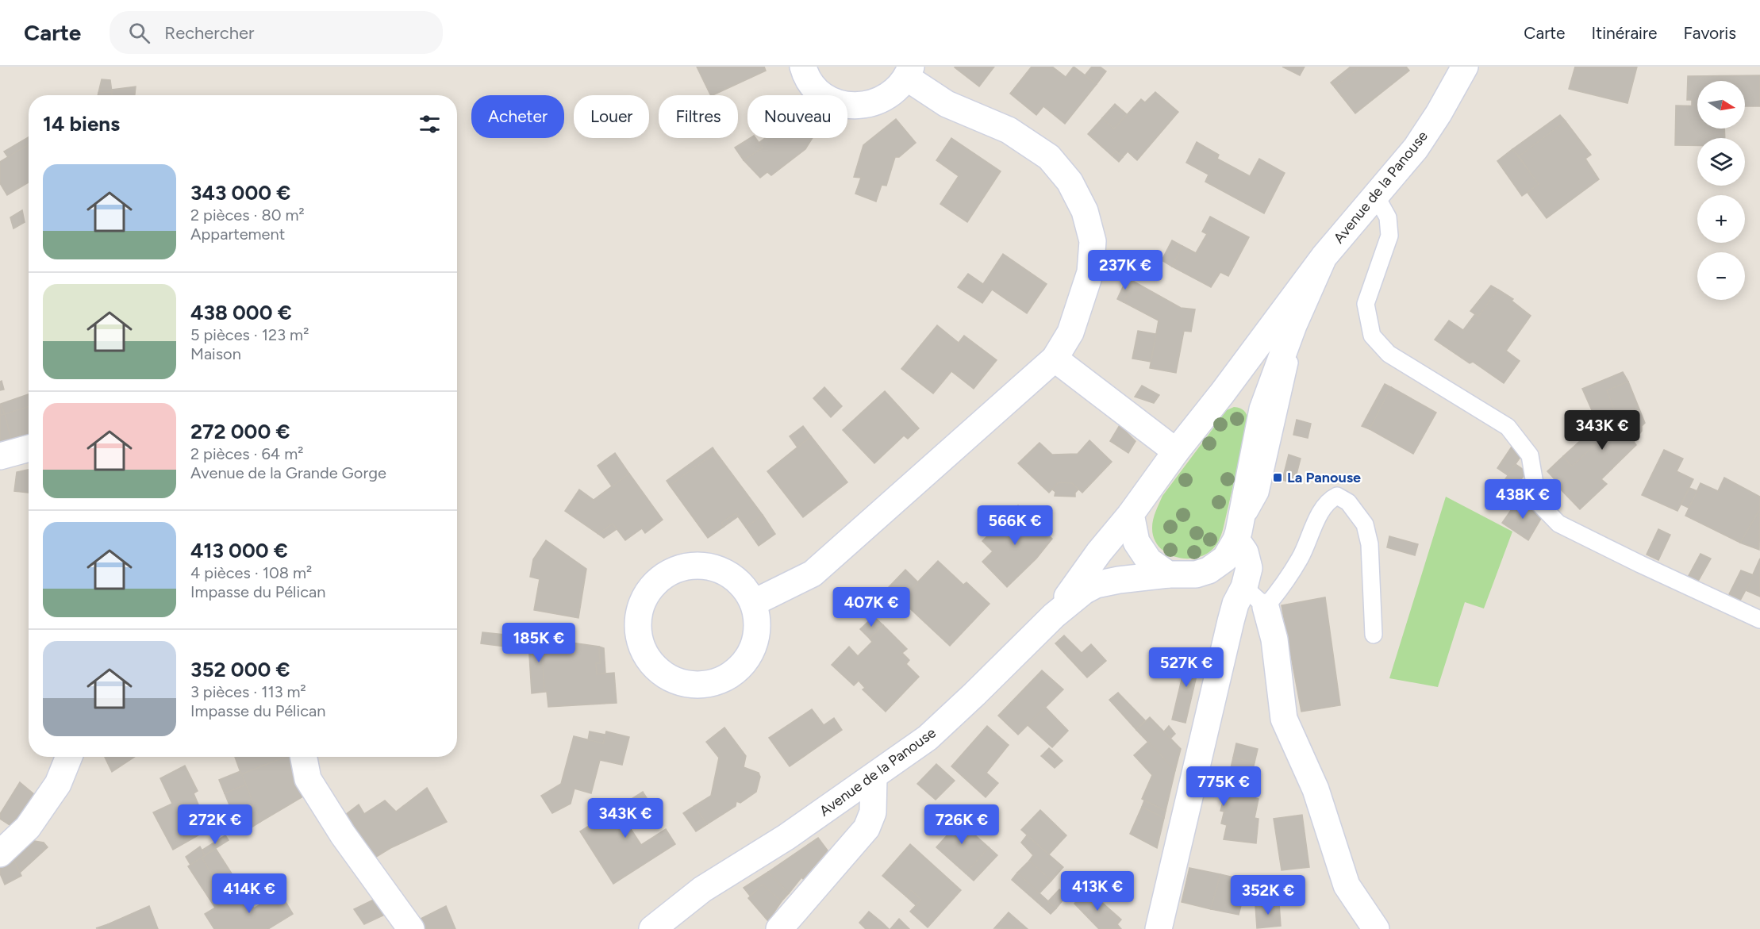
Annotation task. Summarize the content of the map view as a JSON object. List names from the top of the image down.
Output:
{
  "streets": {
    "street": ["Avenue de la Panouse"]
  },
  "places": {
    "transit": ["La Panouse"]
  },
  "north": "right",
  "page": {
    "header": "Carte",
    "search": "Rechercher",
    "nav": ["Carte", "Itinéraire", "Favoris"],
    "map_buttons": ["+", "−"],
    "chip": [
      "Acheter",
      "Louer",
      "Filtres",
      "Nouveau"
    ],
    "heading": "14 biens",
    "list": [
      {
        "name": "343 000 €",
        "note": "2 pièces · 80 m² · Appartement"
      },
      {
        "name": "438 000 €",
        "note": "5 pièces · 123 m² · Maison"
      },
      {
        "name": "272 000 €",
        "note": "2 pièces · 64 m² · Avenue de la Grande Gorge"
      },
      {
        "name": "413 000 €",
        "note": "4 pièces · 108 m² · Impasse du Pélican"
      },
      {
        "name": "352 000 €",
        "note": "3 pièces · 113 m² · Impasse du Pélican"
      }
    ],
    "price": [
      "237K €",
      "343K €",
      "438K €",
      "566K €",
      "407K €",
      "185K €",
      "527K €",
      "775K €",
      "343K €",
      "272K €",
      "726K €",
      "413K €",
      "414K €",
      "352K €"
    ]
  }
}
